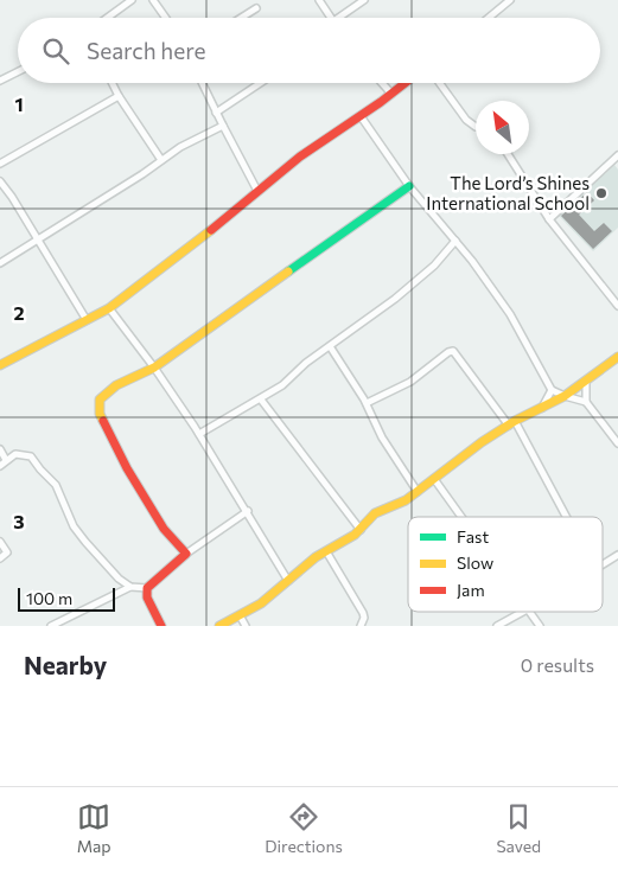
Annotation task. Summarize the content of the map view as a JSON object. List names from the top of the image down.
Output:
{
  "places": ["The Lord’s Shines International School"],
  "legend": ["Fast", "Slow", "Jam"],
  "scale_bar": "100 m",
  "north": "top left",
  "page": {
    "search": "Search here",
    "scale": "100 m",
    "heading": ["Nearby", "0 results"],
    "nav": ["Map", "Directions", "Saved"]
  },
  "grid": {
    "rows": ["1", "2", "3"]
  }
}
